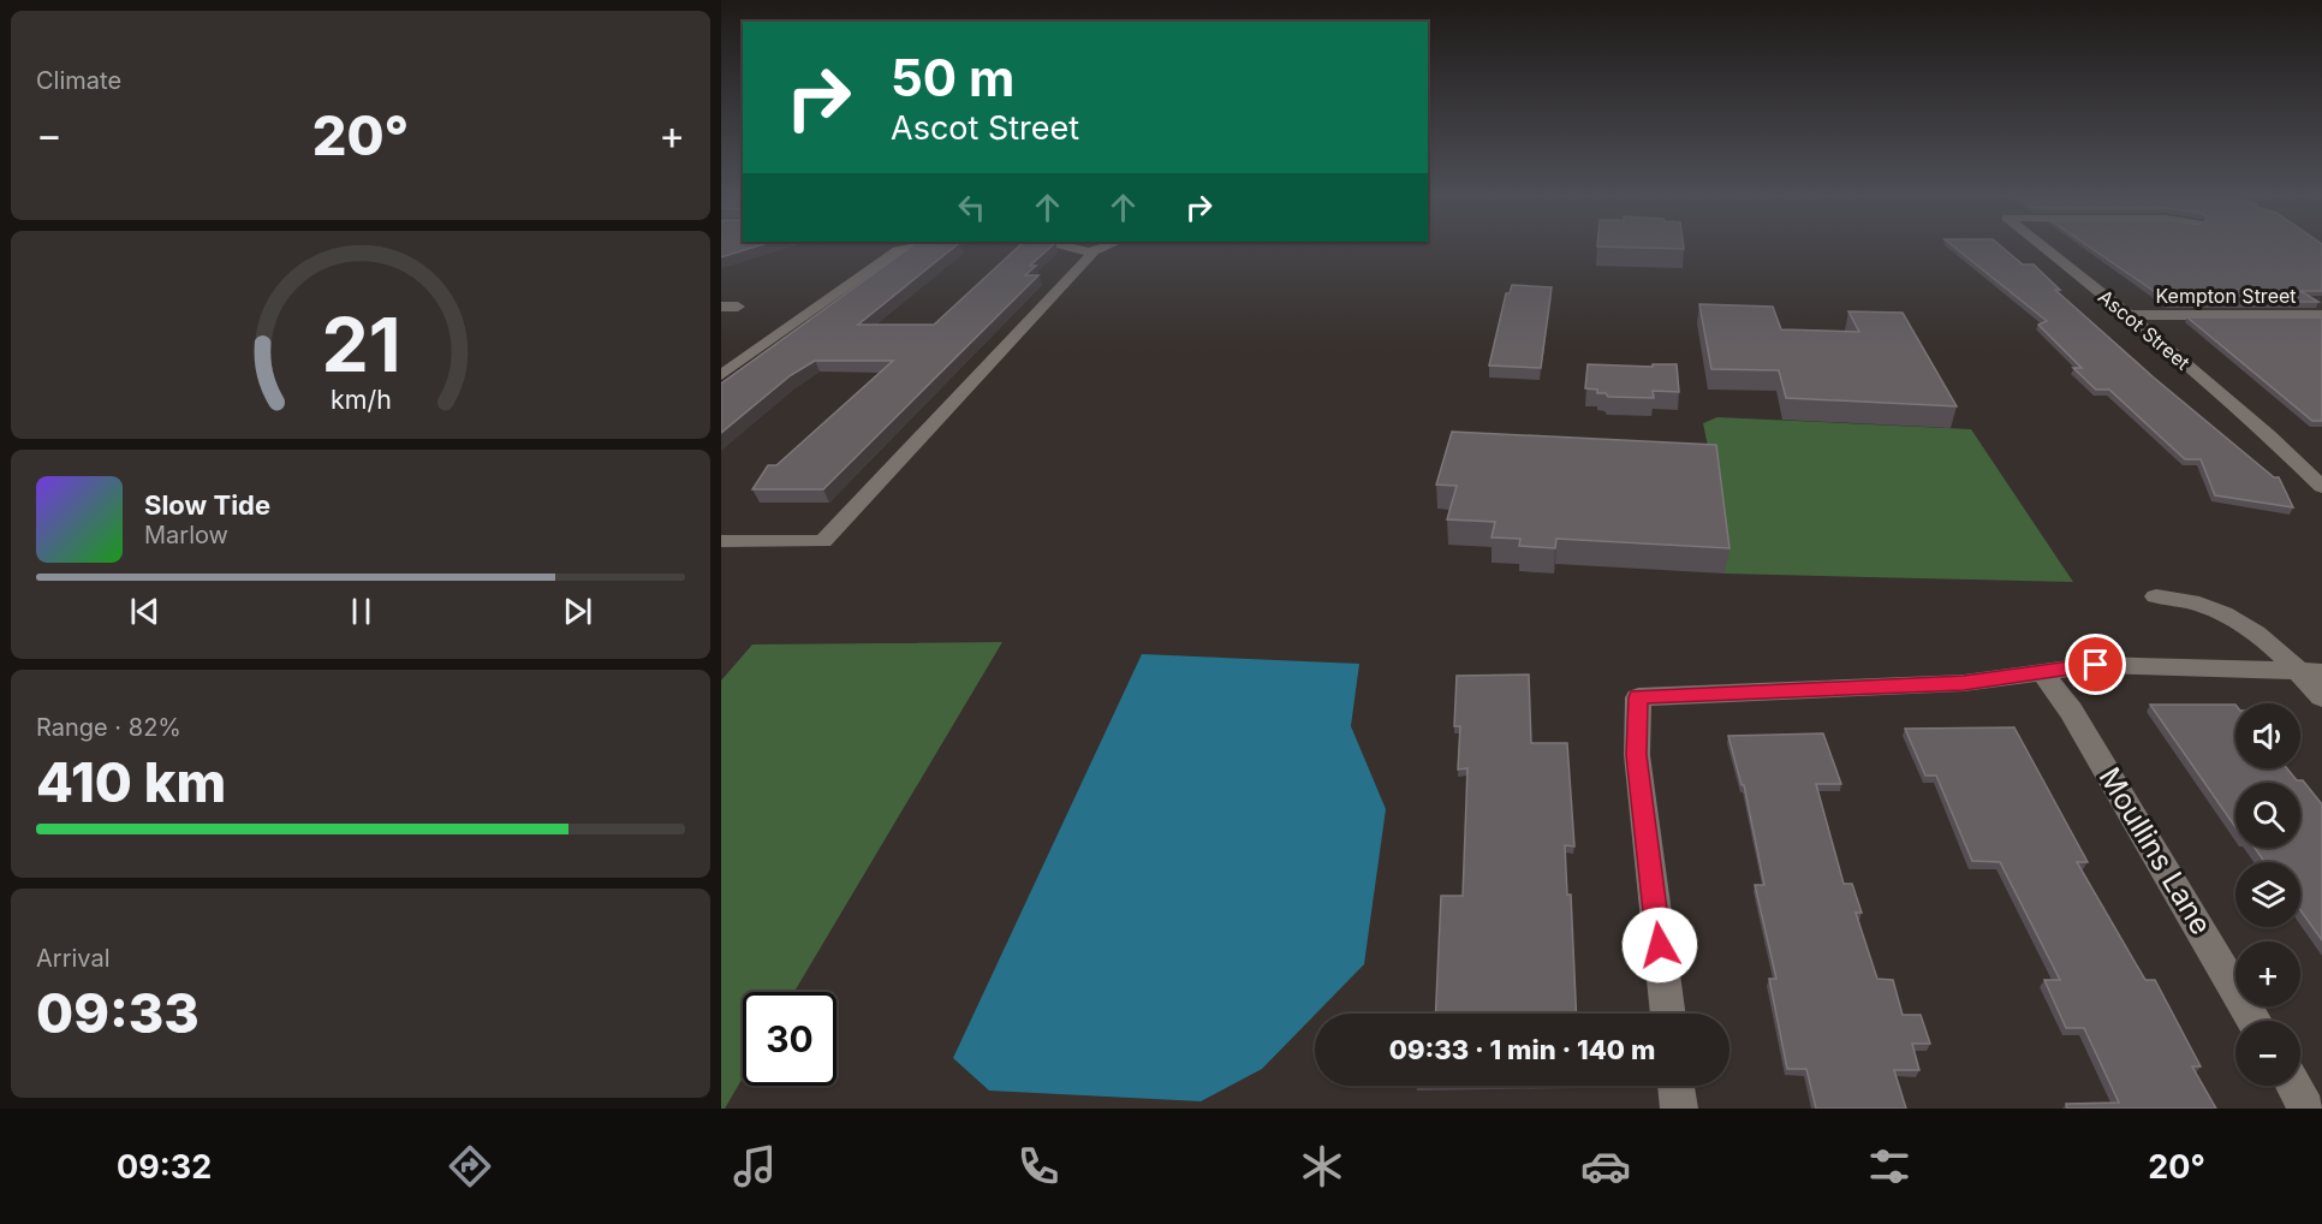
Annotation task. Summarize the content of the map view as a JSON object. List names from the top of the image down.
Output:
{
  "streets": {
    "street": ["Kempton Street", "Ascot Street", "Moullins Lane"]
  },
  "crossings": [
    ["Kempton Street", "Ascot Street"]
  ],
  "page": {
    "tile": [
      "Climate",
      ["Range · 82%", "410 km"],
      ["Arrival", "09:33"]
    ],
    "turn": ["50 m", "Ascot Street"],
    "heat": ["−", "20°", "+"],
    "song": ["Slow Tide", "Marlow"],
    "map_buttons": ["+", "−"],
    "limit": "30",
    "trip": "09:33 · 1 min · 140 m",
    "tabs": ["09:32", "20°"],
    "gauge": ["21", "km/h"]
  }
}
